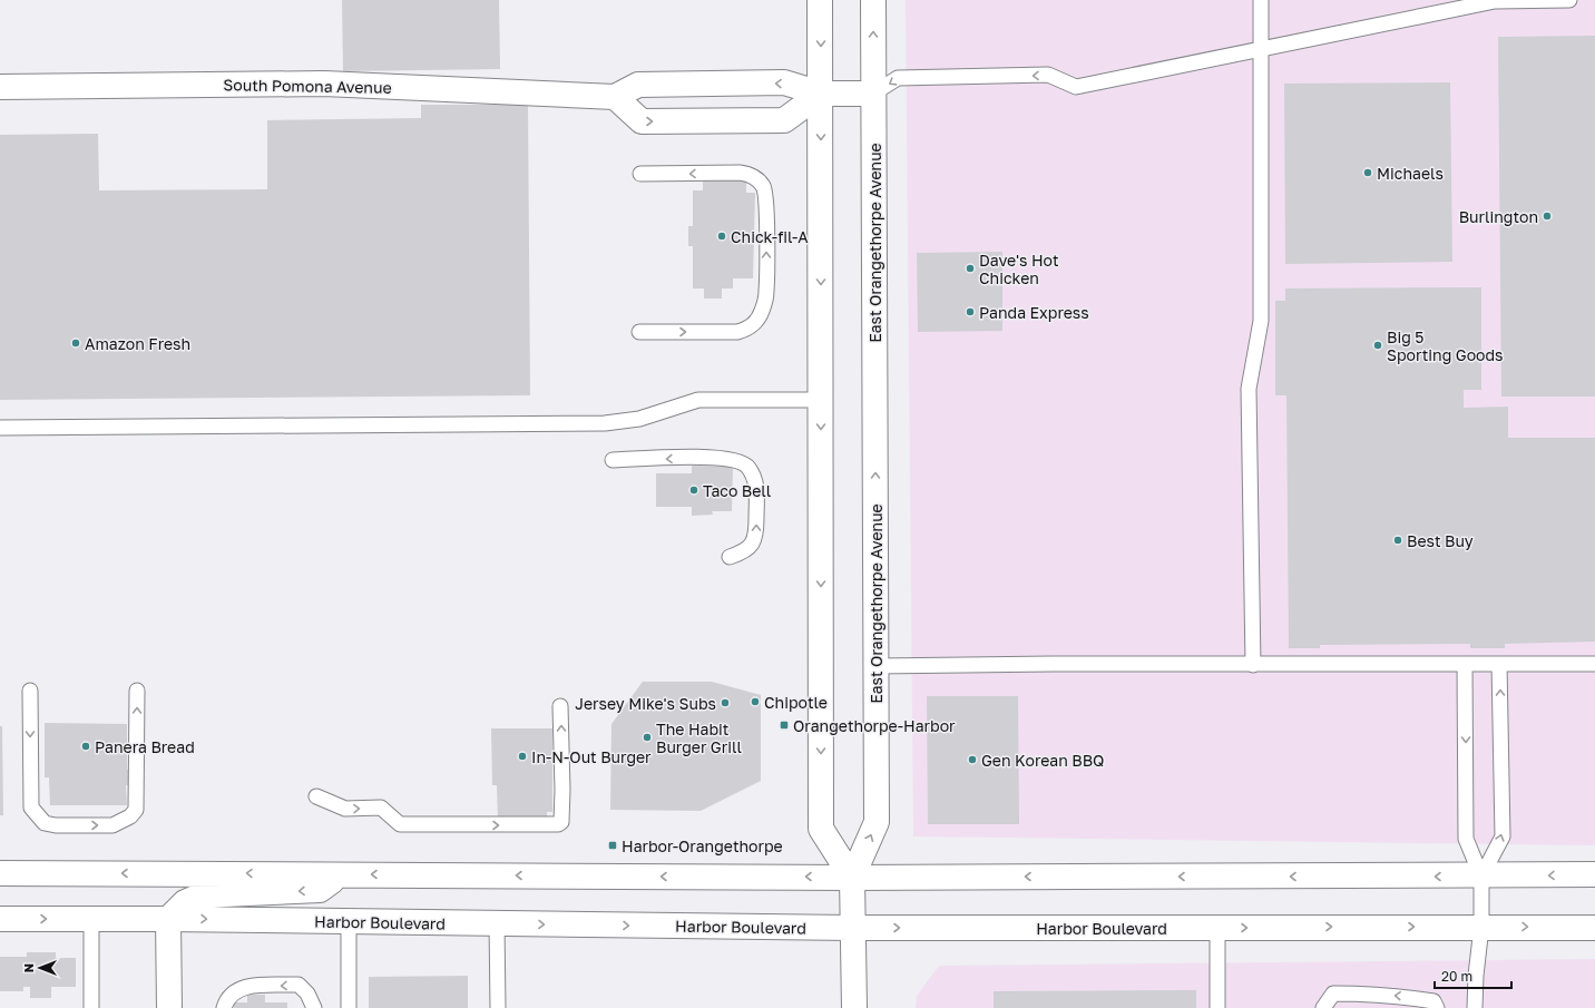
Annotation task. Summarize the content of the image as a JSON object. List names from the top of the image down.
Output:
{
  "streets": {
    "main road": ["South Pomona Avenue", "East Orangethorpe Avenue", "Harbor Boulevard"]
  },
  "places": {
    "other": [
      "Michaels",
      "Burlington",
      "Chick-fil-A",
      "Dave's Hot Chicken",
      "Panda Express",
      "Amazon Fresh",
      "Big 5 Sporting Goods",
      "Taco Bell",
      "Best Buy",
      "Chipotle",
      "Jersey Mike's Subs",
      "The Habit Burger Grill",
      "Panera Bread",
      "In-N-Out Burger",
      "Gen Korean BBQ"
    ],
    "transit": ["Orangethorpe-Harbor", "Harbor-Orangethorpe"]
  },
  "scale_bar": "20 m",
  "north": "left"
}
